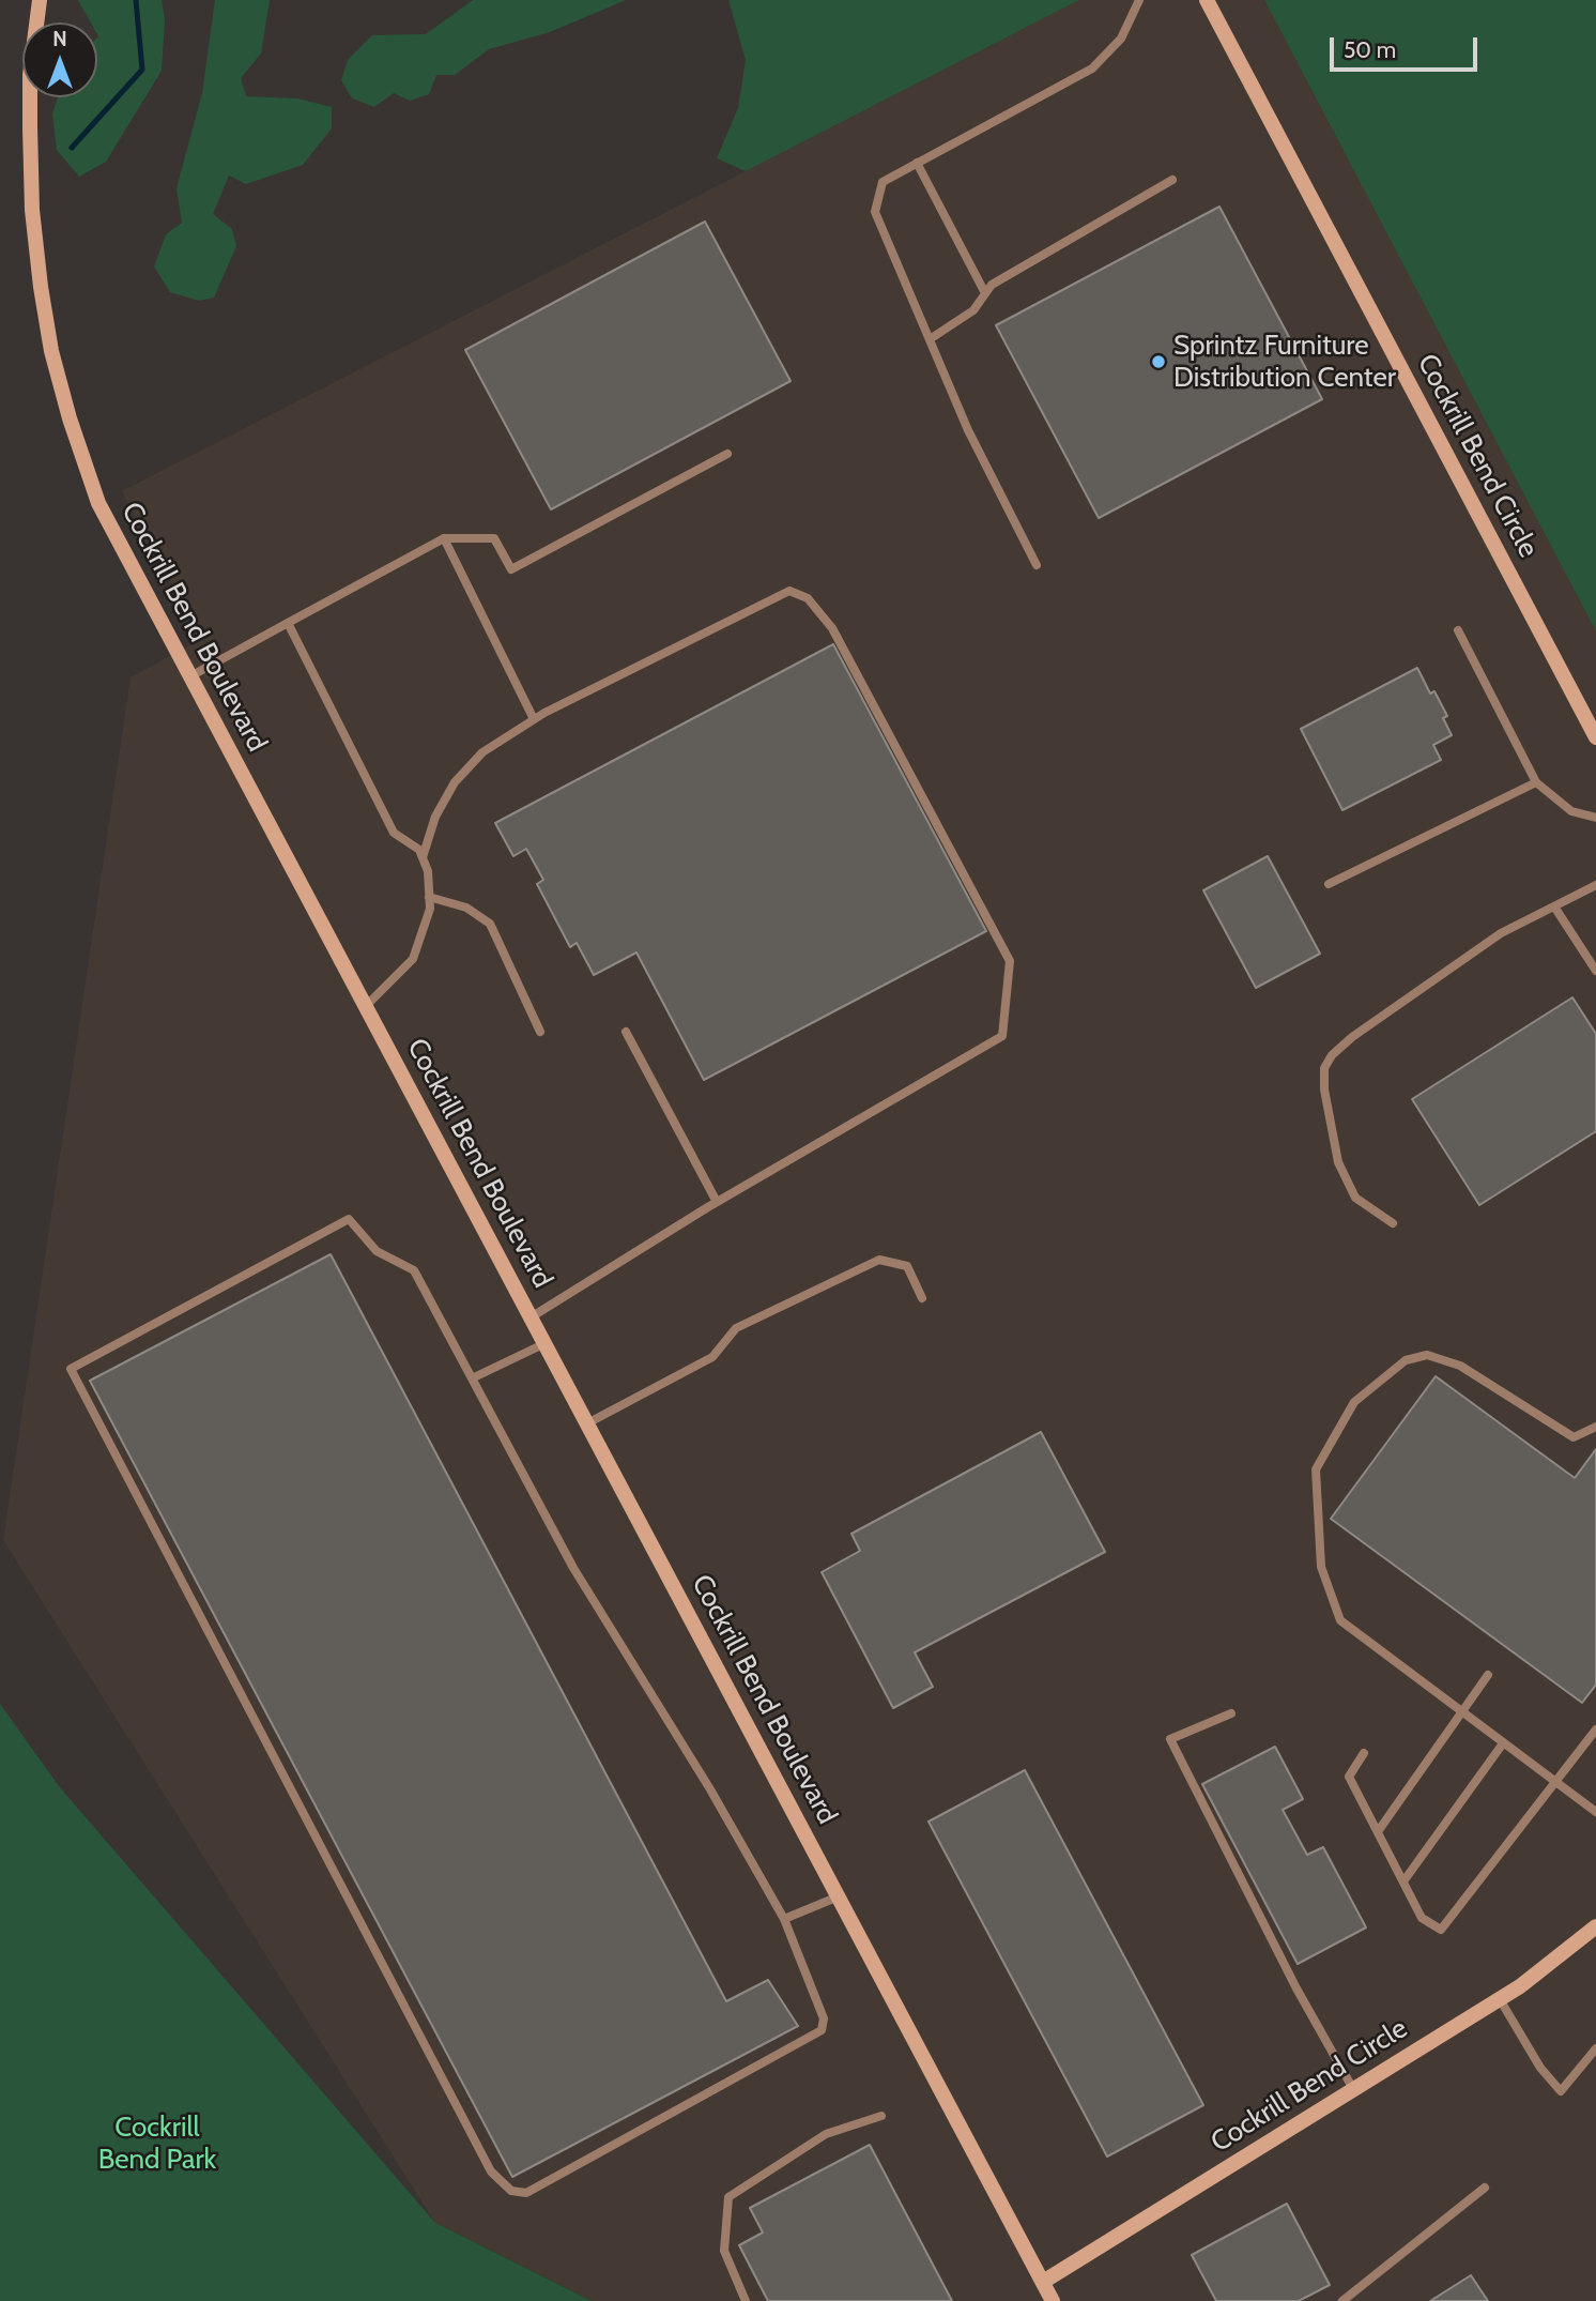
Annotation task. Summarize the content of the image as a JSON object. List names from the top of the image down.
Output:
{
  "streets": {
    "street": ["Cockrill Bend Circle", "Cockrill Bend Boulevard"]
  },
  "crossings": [
    ["Cockrill Bend Circle", "Cockrill Bend Boulevard"]
  ],
  "parks": ["Cockrill Bend Park"],
  "places": ["Sprintz Furniture Distribution Center"],
  "scale_bar": "50 m",
  "north": "top"
}
